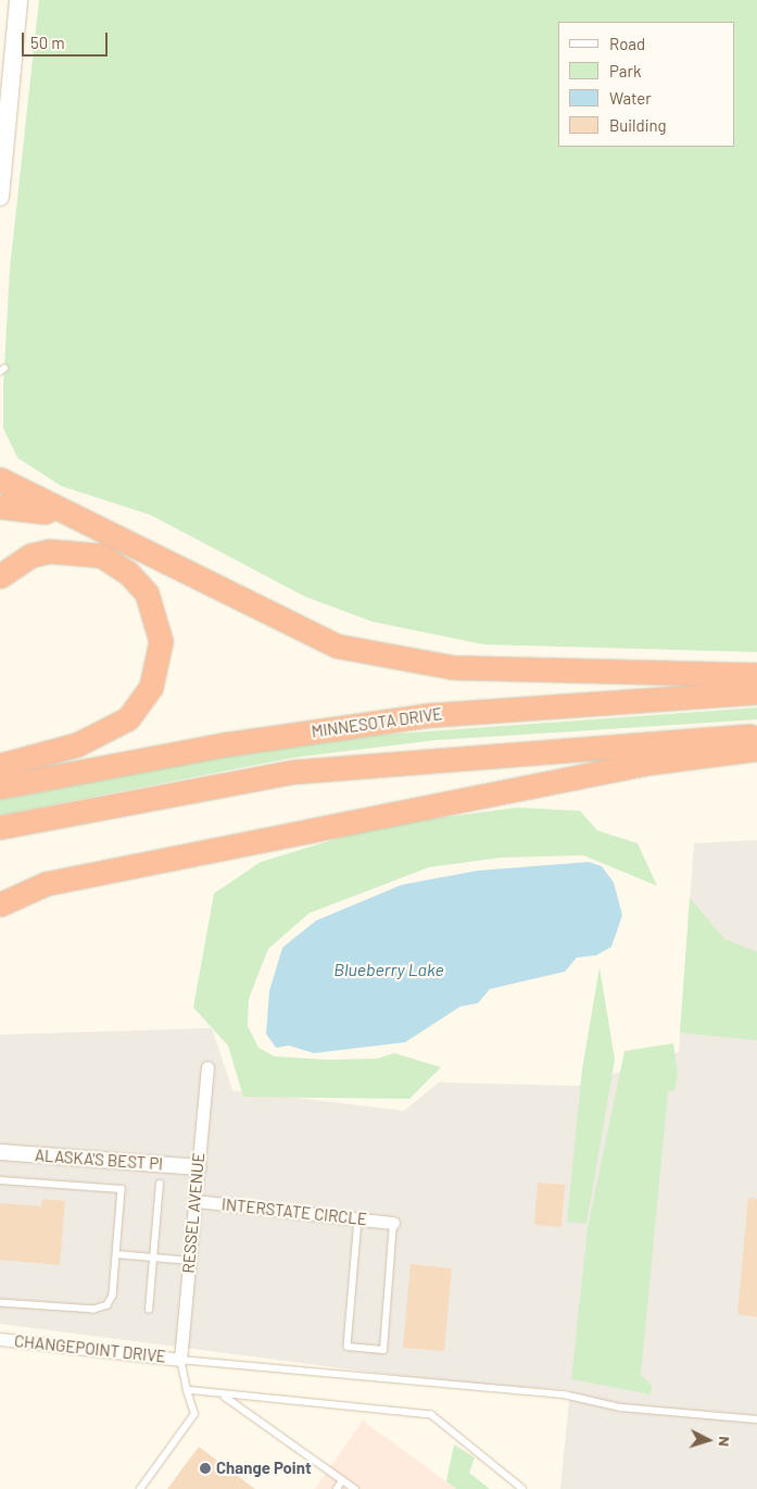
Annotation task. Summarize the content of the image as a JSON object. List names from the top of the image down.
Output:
{
  "streets": {
    "highway": ["MINNESOTA DRIVE"],
    "street": [
      "ALASKA'S BEST PI",
      "INTERSTATE CIRCLE",
      "RESSEL AVENUE",
      "CHANGEPOINT DRIVE"
    ]
  },
  "crossings": [
    ["ALASKA'S BEST PI", "RESSEL AVENUE"],
    ["INTERSTATE CIRCLE", "RESSEL AVENUE"],
    ["RESSEL AVENUE", "CHANGEPOINT DRIVE"]
  ],
  "water": ["Blueberry Lake"],
  "places": ["Change Point"],
  "legend": [
    "Road",
    "Park",
    "Water",
    "Building"
  ],
  "scale_bar": "50 m",
  "north": "right"
}
